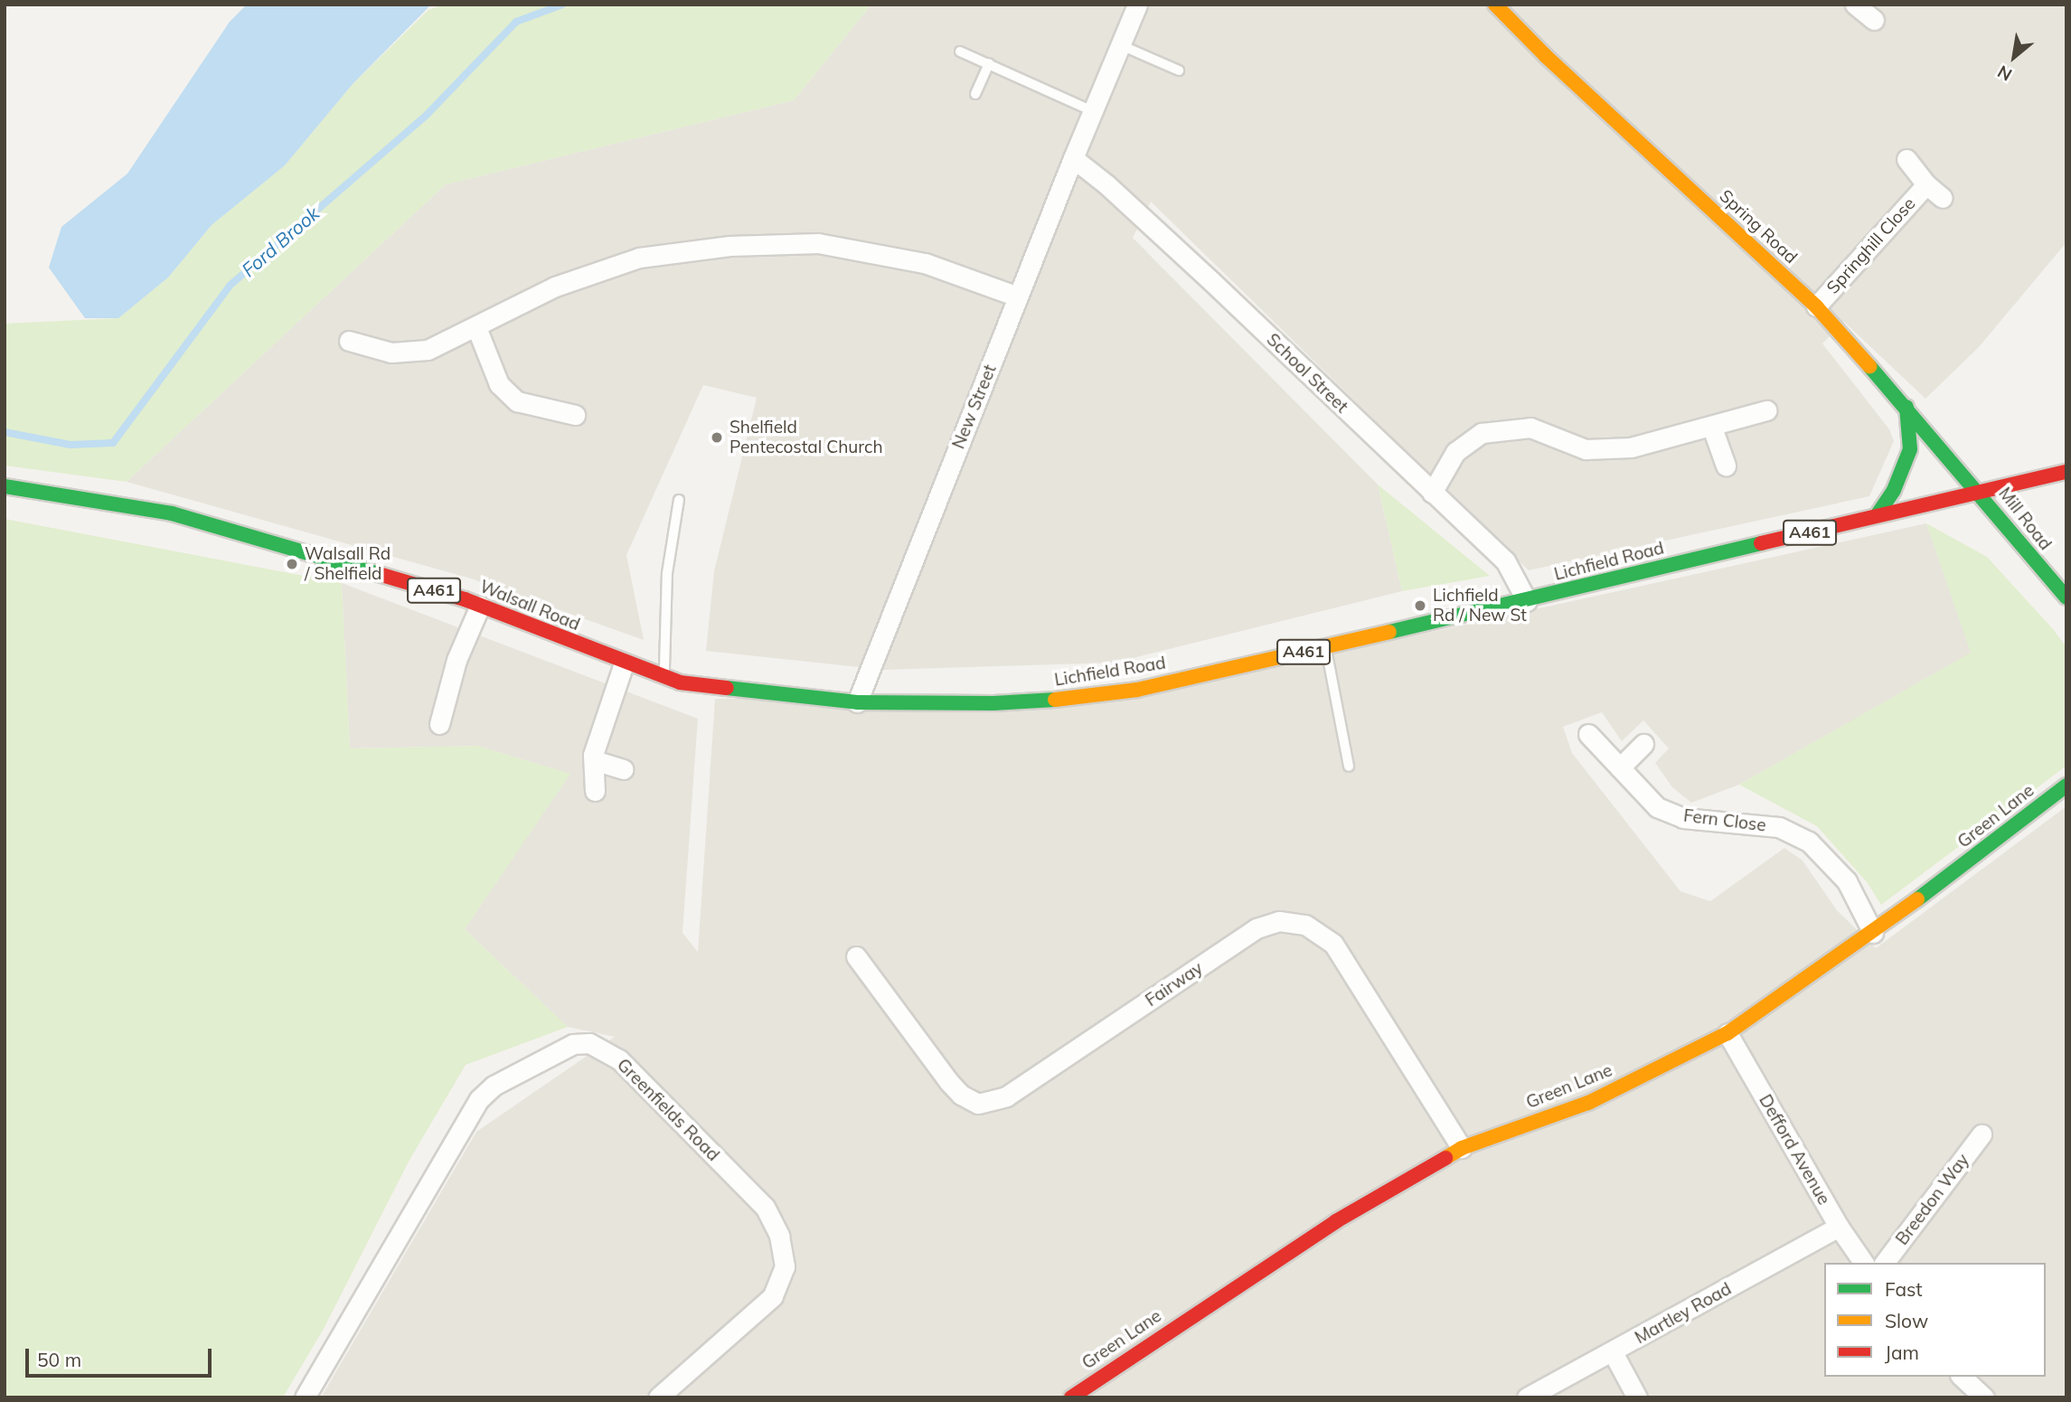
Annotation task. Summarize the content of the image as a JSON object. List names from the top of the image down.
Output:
{
  "streets": {
    "main road": [
      "Spring Road",
      "Mill Road",
      "A461",
      "Lichfield Road",
      "Walsall Road",
      "Green Lane"
    ],
    "street": [
      "Springhill Close",
      "School Street",
      "New Street",
      "Fern Close",
      "Fairway",
      "Greenfields Road",
      "Defford Avenue",
      "Breedon Way",
      "Martley Road"
    ]
  },
  "crossings": [
    ["Spring Road", "Springhill Close"],
    ["Spring Road", "Mill Road"],
    ["Spring Road", "Lichfield Road"],
    ["School Street", "New Street"],
    ["School Street", "Lichfield Road"],
    ["New Street", "Lichfield Road"],
    ["New Street", "Walsall Road"],
    ["Mill Road", "Lichfield Road"],
    ["Lichfield Road", "Walsall Road"],
    ["Green Lane", "Fern Close"],
    ["Green Lane", "Fairway"],
    ["Green Lane", "Defford Avenue"],
    ["Defford Avenue", "Martley Road"]
  ],
  "water": ["Ford Brook"],
  "places": ["Shelfield Pentecostal Church", "Walsall Rd / Shelfield", "Lichfield Rd / New St"],
  "legend": ["Fast", "Slow", "Jam"],
  "scale_bar": "50 m",
  "north": "bottom left"
}
